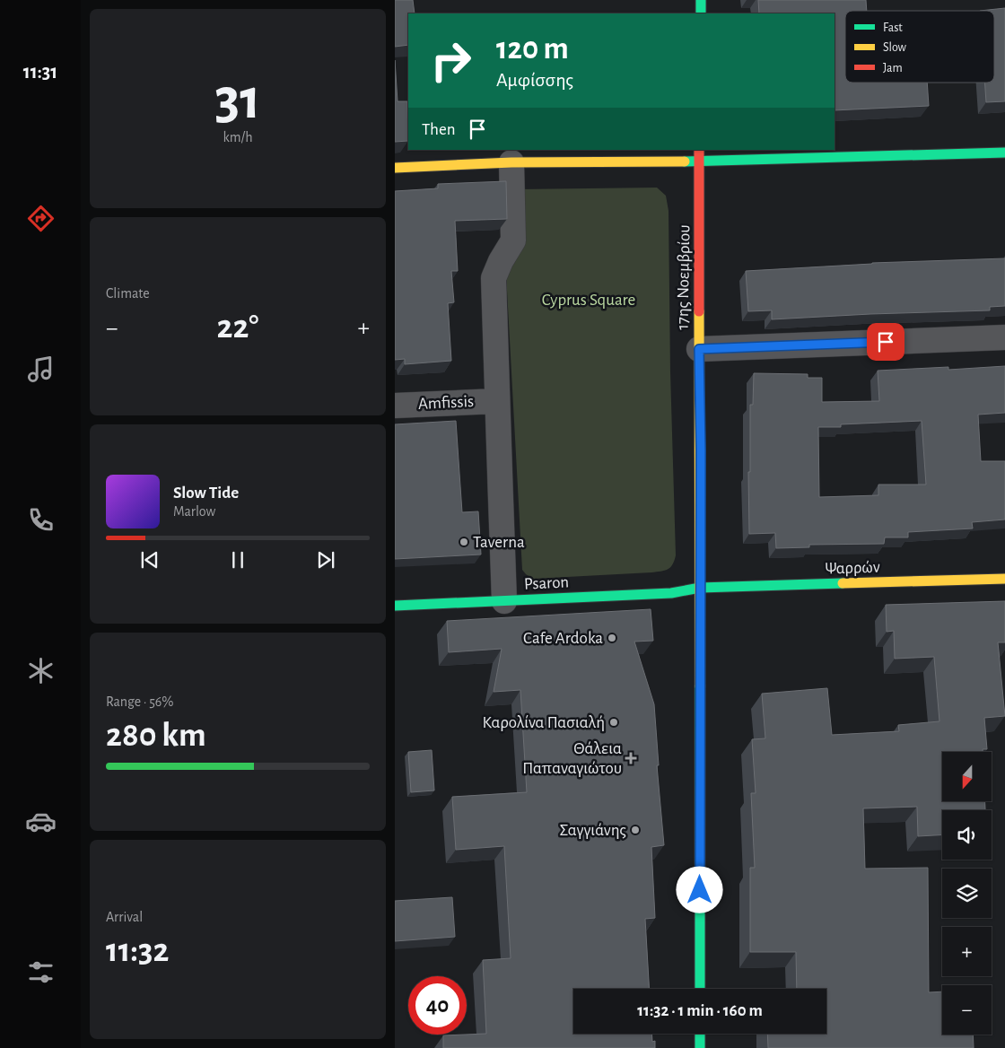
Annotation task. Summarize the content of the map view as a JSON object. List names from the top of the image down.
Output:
{
  "streets": {
    "street": [
      "17ης Νοεμβρίου",
      "Amfissis",
      "Ψαρρών",
      "Psaron"
    ]
  },
  "crossings": [
    ["17ης Νοεμβρίου", "Ψαρρών"],
    ["17ης Νοεμβρίου", "Psaron"],
    ["Ψαρρών", "Psaron"]
  ],
  "parks": ["Cyprus Square"],
  "places": {
    "other": [
      "Taverna",
      "Cafe Ardoka",
      "Καρολίνα Πασιαλή",
      "Σαγγιάνης"
    ],
    "health": ["Θάλεια Παπαναγιώτου"]
  },
  "legend": ["Fast", "Slow", "Jam"],
  "north": "bottom",
  "page": {
    "tabs": "11:31",
    "tile": [
      ["31", "km/h"],
      "Climate",
      ["Range · 56%", "280 km"],
      ["Arrival", "11:32"]
    ],
    "turn": ["120 m", "Αμφίσσης"],
    "then": "Then",
    "heat": ["−", "22°", "+"],
    "song": ["Slow Tide", "Marlow"],
    "map_buttons": ["+", "−"],
    "limit": "40",
    "trip": "11:32 · 1 min · 160 m"
  }
}
